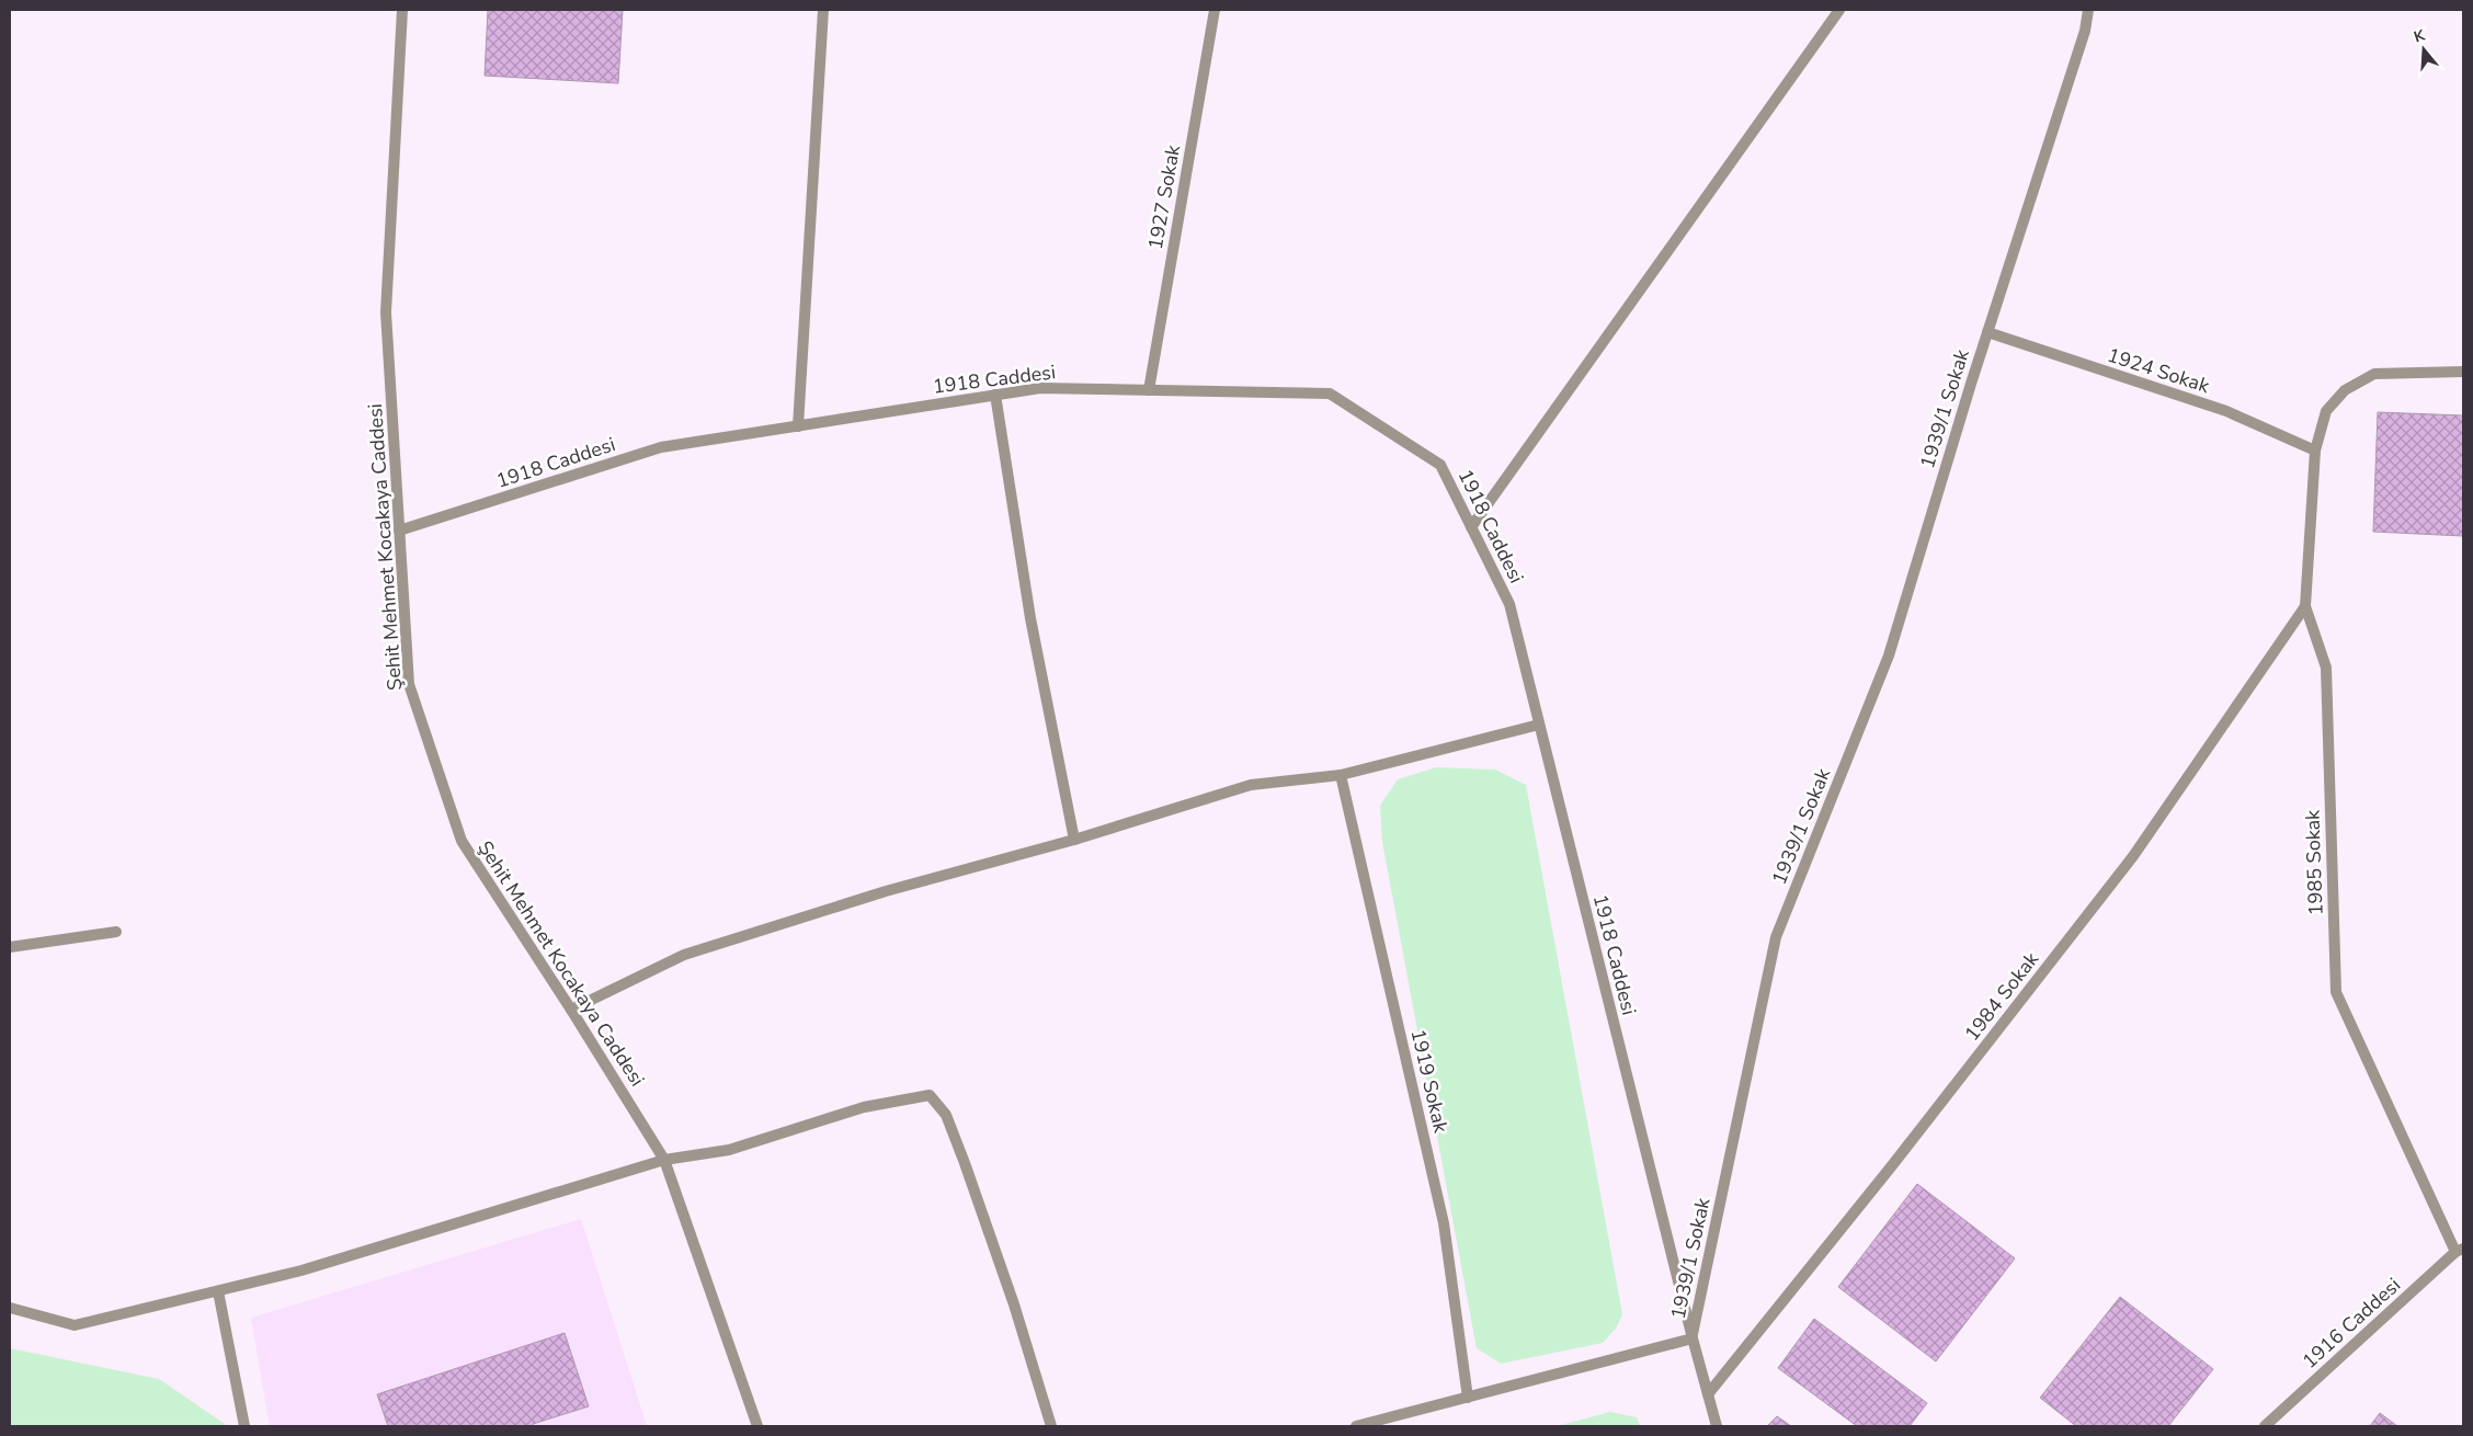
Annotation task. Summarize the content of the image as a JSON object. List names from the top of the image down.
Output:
{
  "streets": {
    "street": [
      "1927 Sokak",
      "1924 Sokak",
      "1918 Caddesi",
      "1939/1 Sokak",
      "Şehit Mehmet Kocakaya Caddesi",
      "1985 Sokak",
      "1984 Sokak",
      "1919 Sokak",
      "1916 Caddesi"
    ]
  },
  "crossings": [
    ["1927 Sokak", "1918 Caddesi"],
    ["1924 Sokak", "1939/1 Sokak"],
    ["1924 Sokak", "1985 Sokak"],
    ["1918 Caddesi", "1939/1 Sokak"],
    ["1918 Caddesi", "Şehit Mehmet Kocakaya Caddesi"],
    ["1918 Caddesi", "1984 Sokak"],
    ["1939/1 Sokak", "1919 Sokak"],
    ["1985 Sokak", "1984 Sokak"],
    ["1985 Sokak", "1916 Caddesi"]
  ],
  "north": "top"
}
